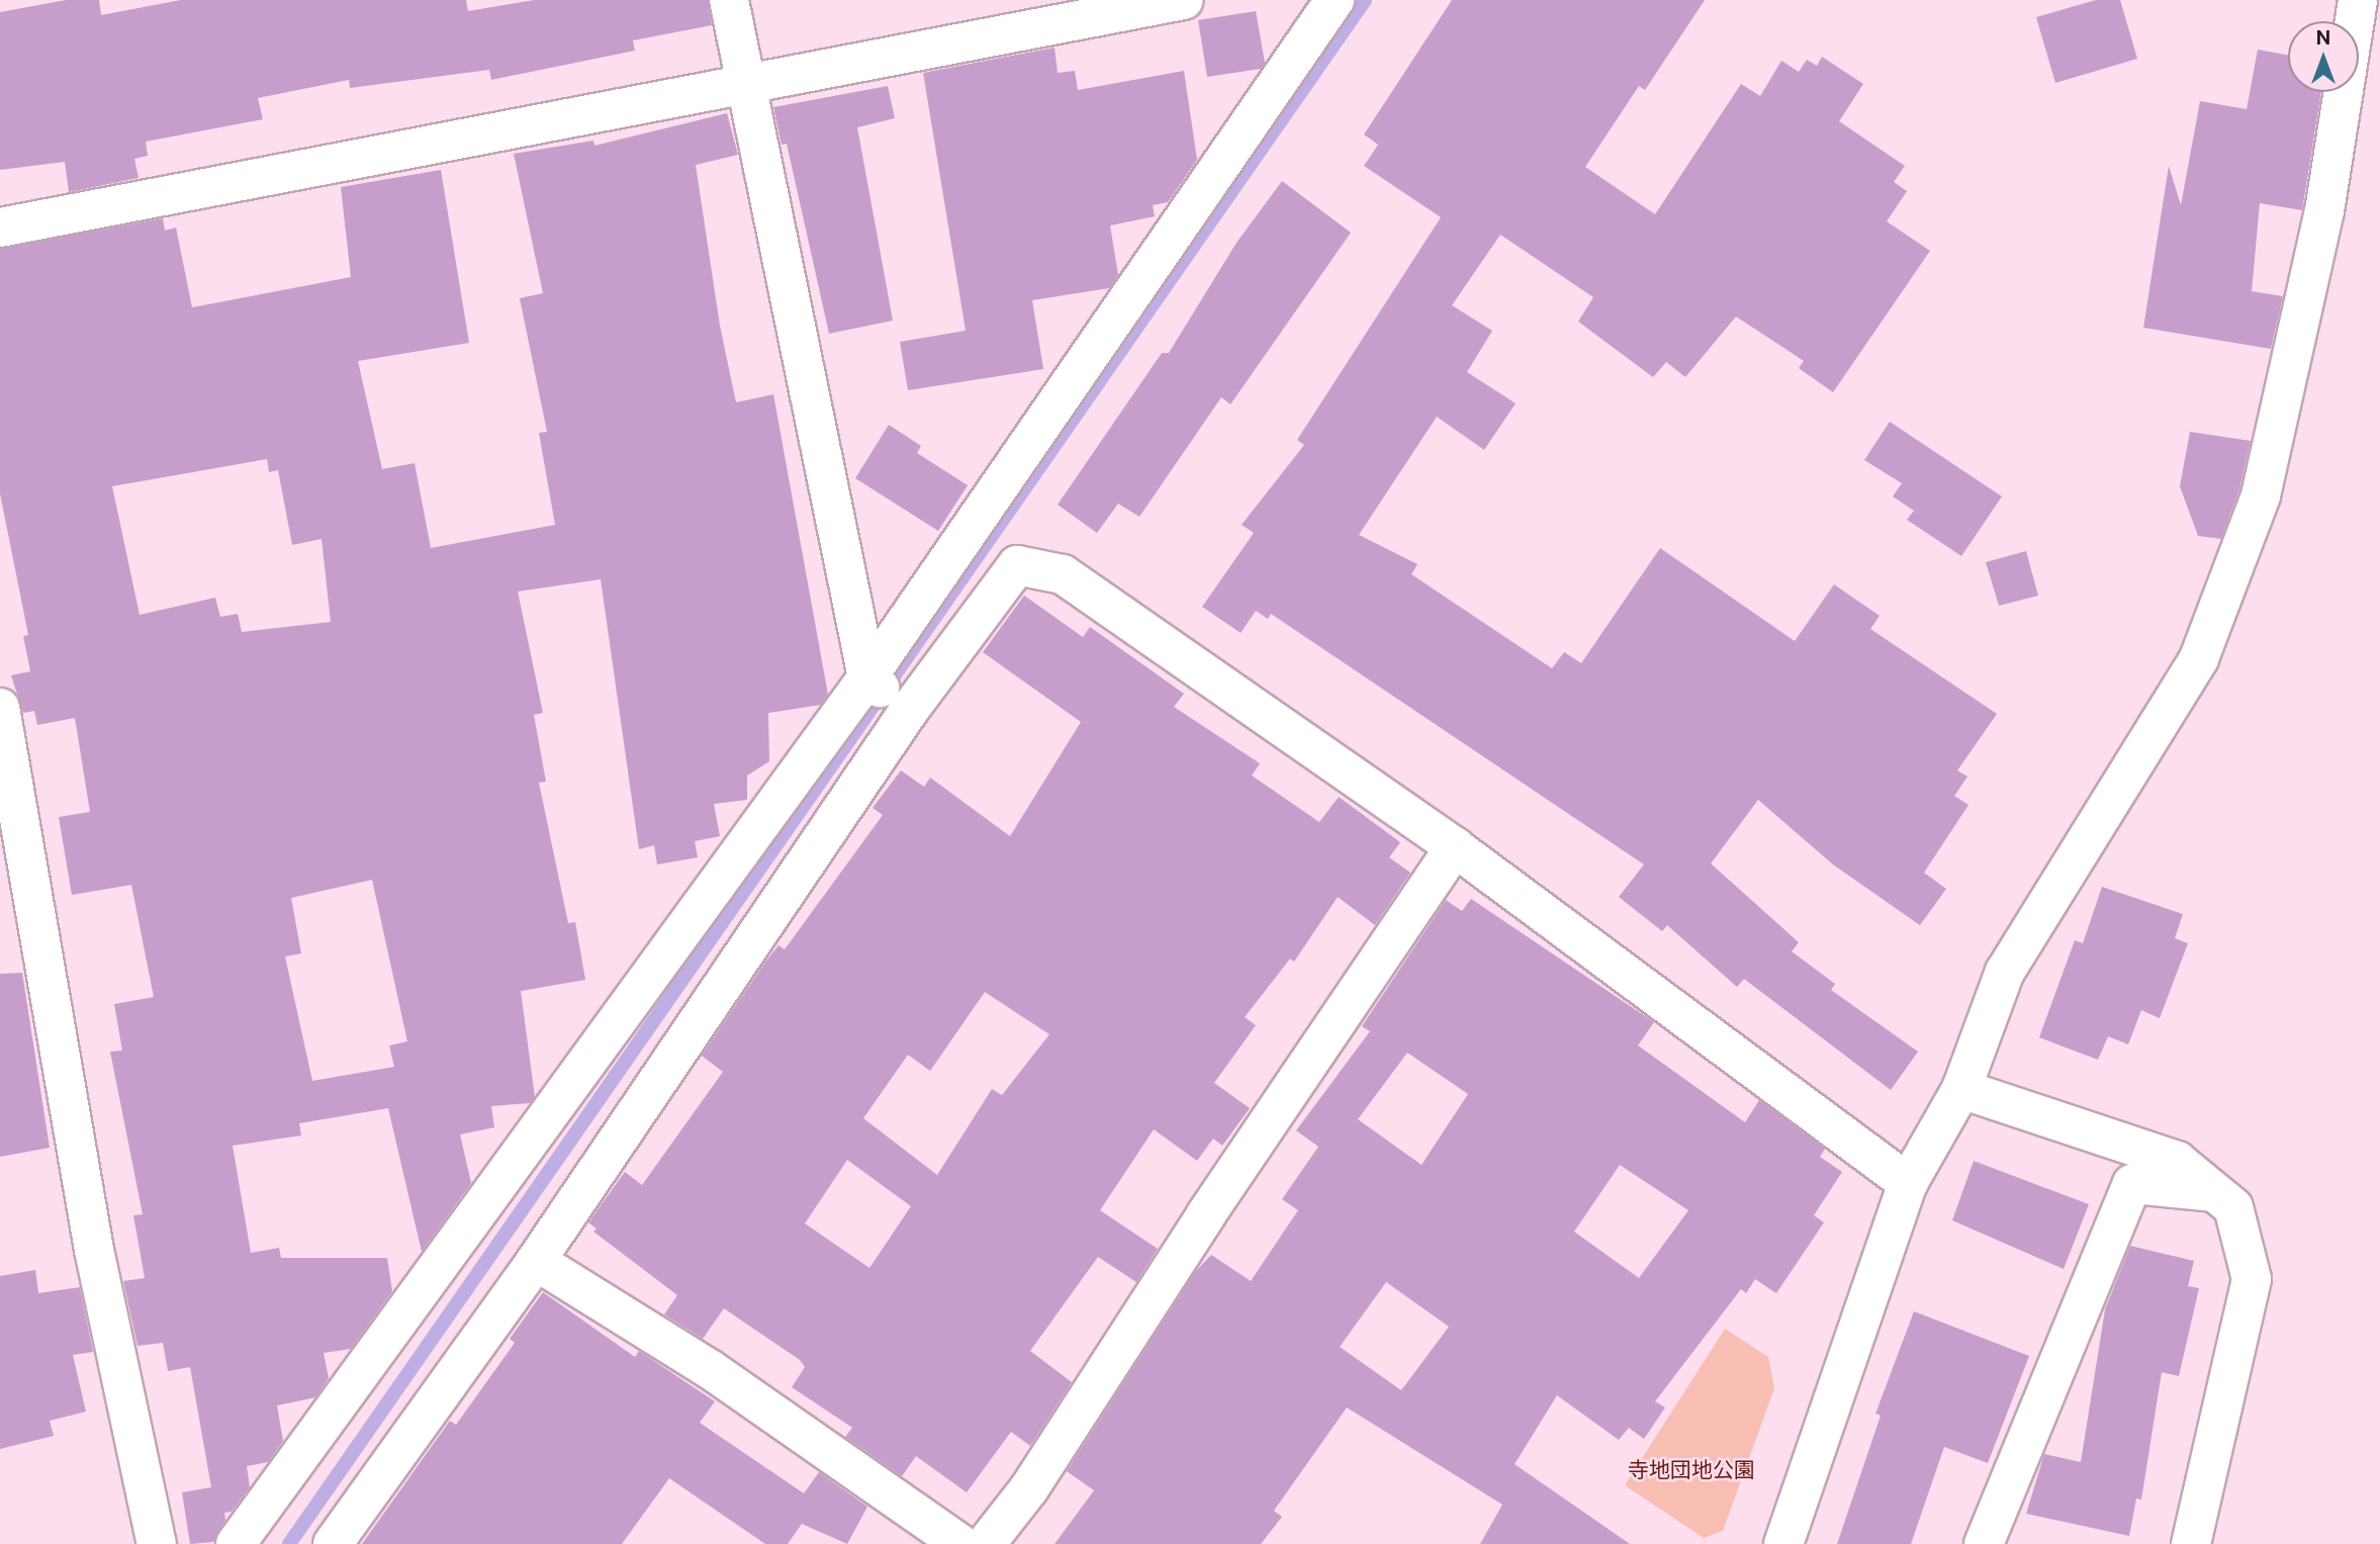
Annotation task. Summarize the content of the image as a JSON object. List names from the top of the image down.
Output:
{
  "parks": ["寺地団地公園"],
  "north": "top"
}
